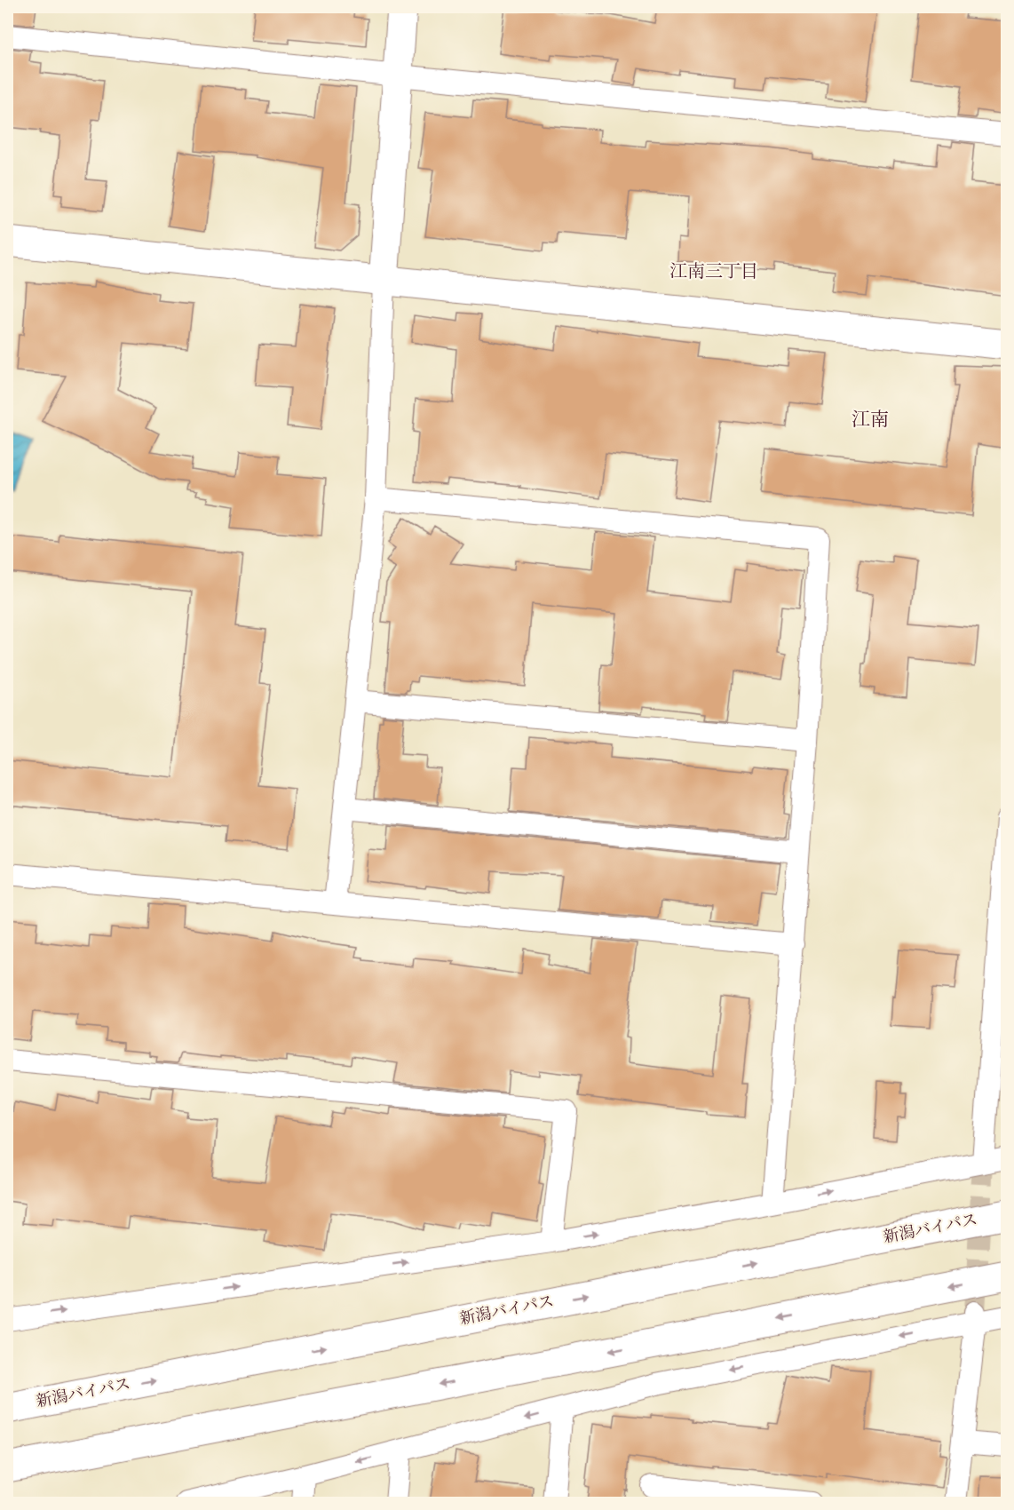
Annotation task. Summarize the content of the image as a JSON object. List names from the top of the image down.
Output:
{
  "streets": {
    "main road": ["新潟バイパス"]
  },
  "districts": ["江南三丁目", "江南"]
}
